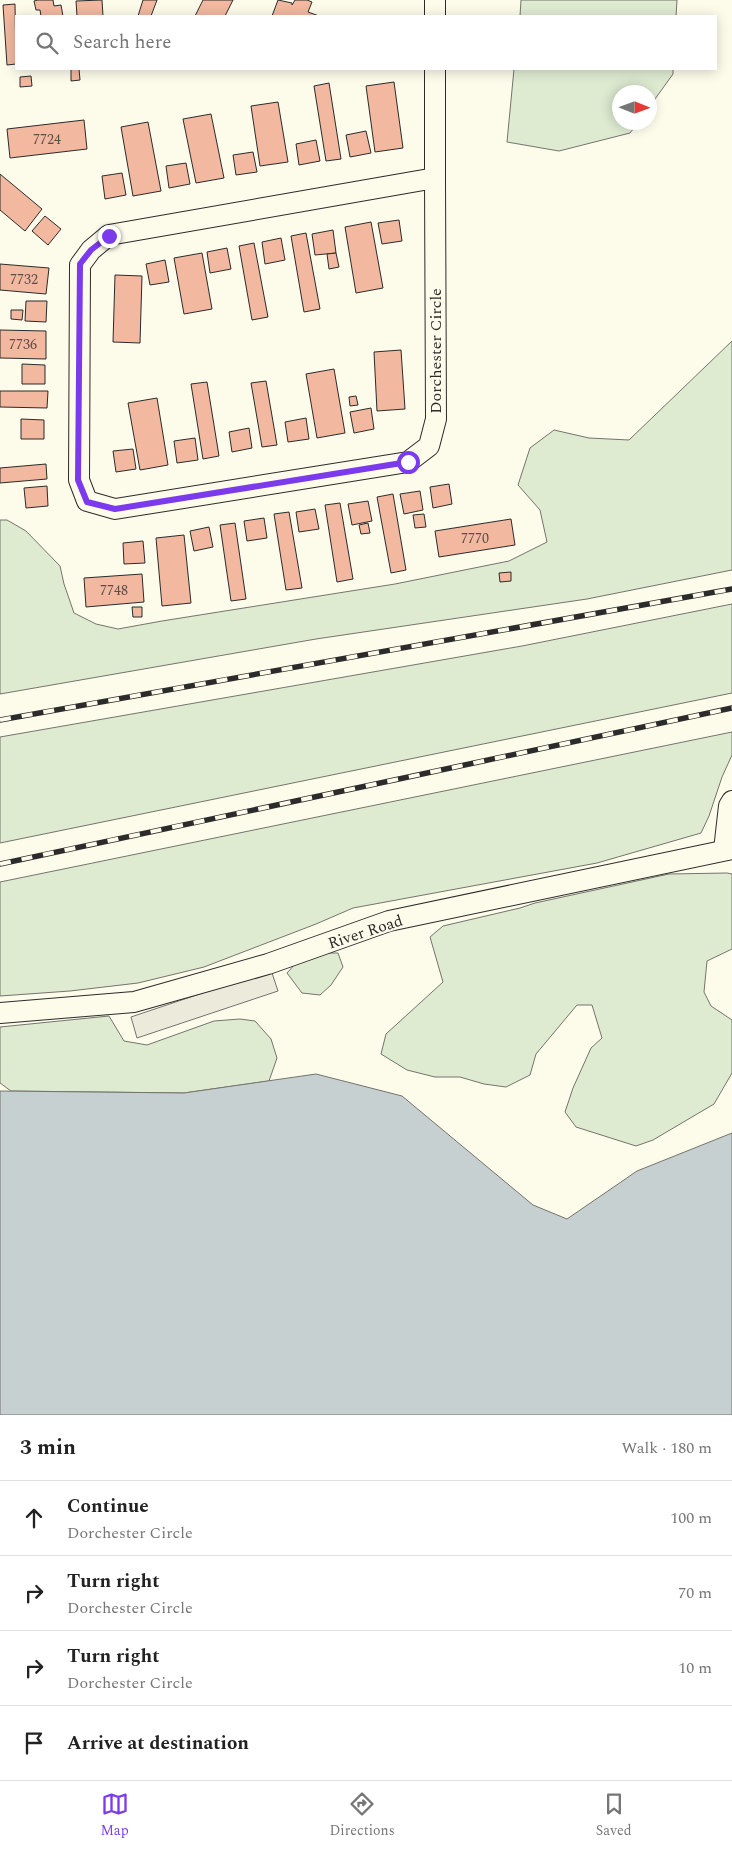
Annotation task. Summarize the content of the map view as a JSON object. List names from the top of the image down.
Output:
{
  "streets": {
    "street": ["Dorchester Circle", "River Road"]
  },
  "house_numbers": [
    "7724",
    "7732",
    "7736",
    "7770",
    "7748"
  ],
  "north": "right",
  "page": {
    "search": "Search here",
    "heading": ["3 min", "Walk · 180 m"],
    "list": [
      ["Continue", "Dorchester Circle", "100 m"],
      ["Turn right", "Dorchester Circle", "70 m"],
      ["Turn right", "Dorchester Circle", "10 m"],
      "Arrive at destination"
    ],
    "nav": ["Map", "Directions", "Saved"]
  }
}
